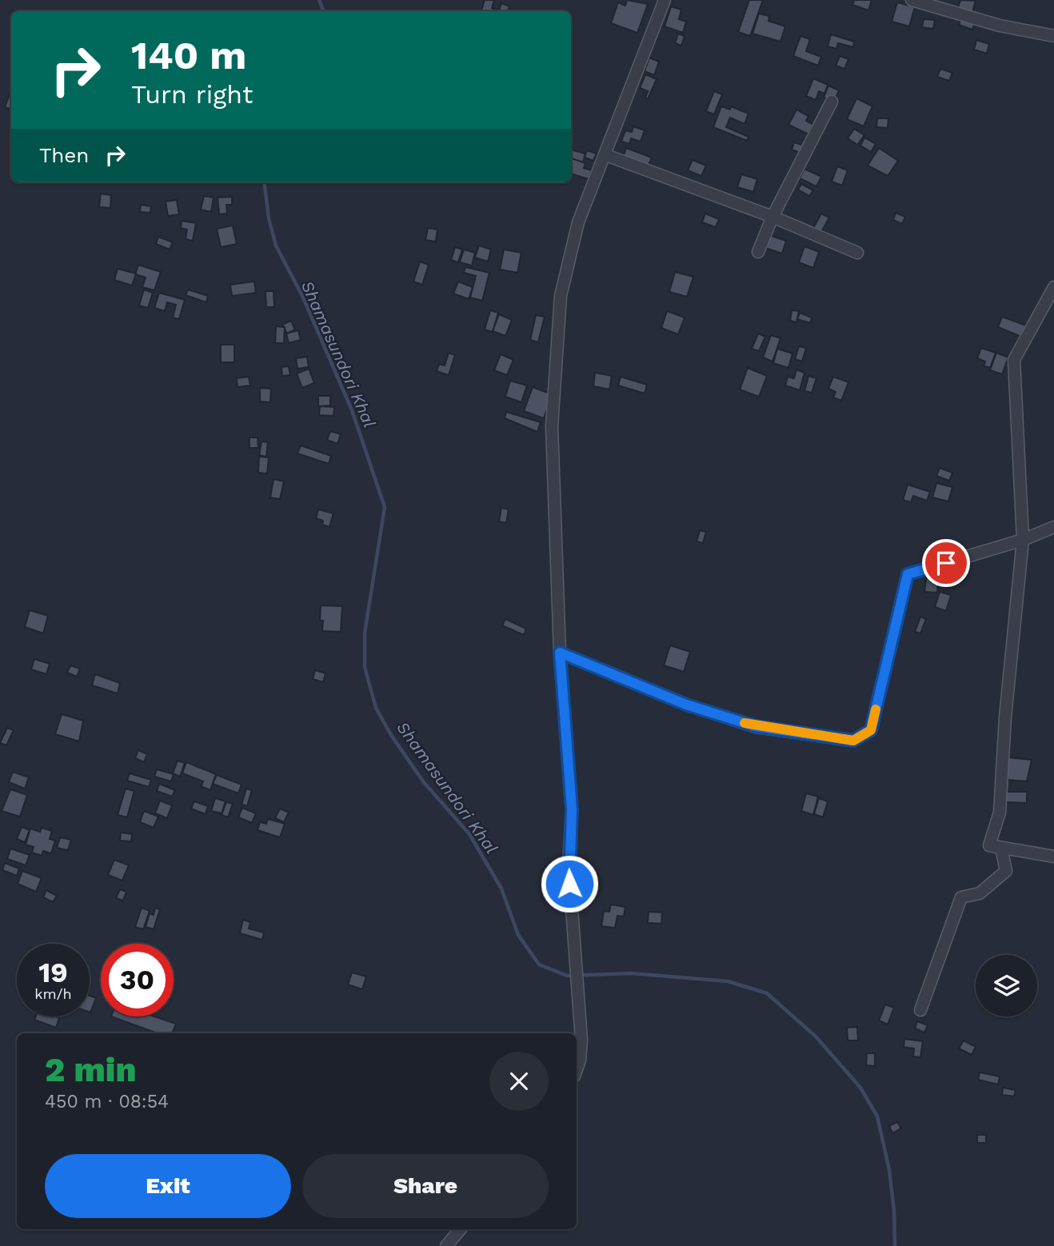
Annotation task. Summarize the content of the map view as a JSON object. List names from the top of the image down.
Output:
{
  "water": ["Shamasundori Khal"],
  "page": {
    "turn": ["140 m", "Turn right"],
    "then": "Then",
    "speed": "19 km/h",
    "limit": "30",
    "heading": ["2 min", "450 m · 08:54"],
    "buttons": ["Exit", "Share"]
  }
}
